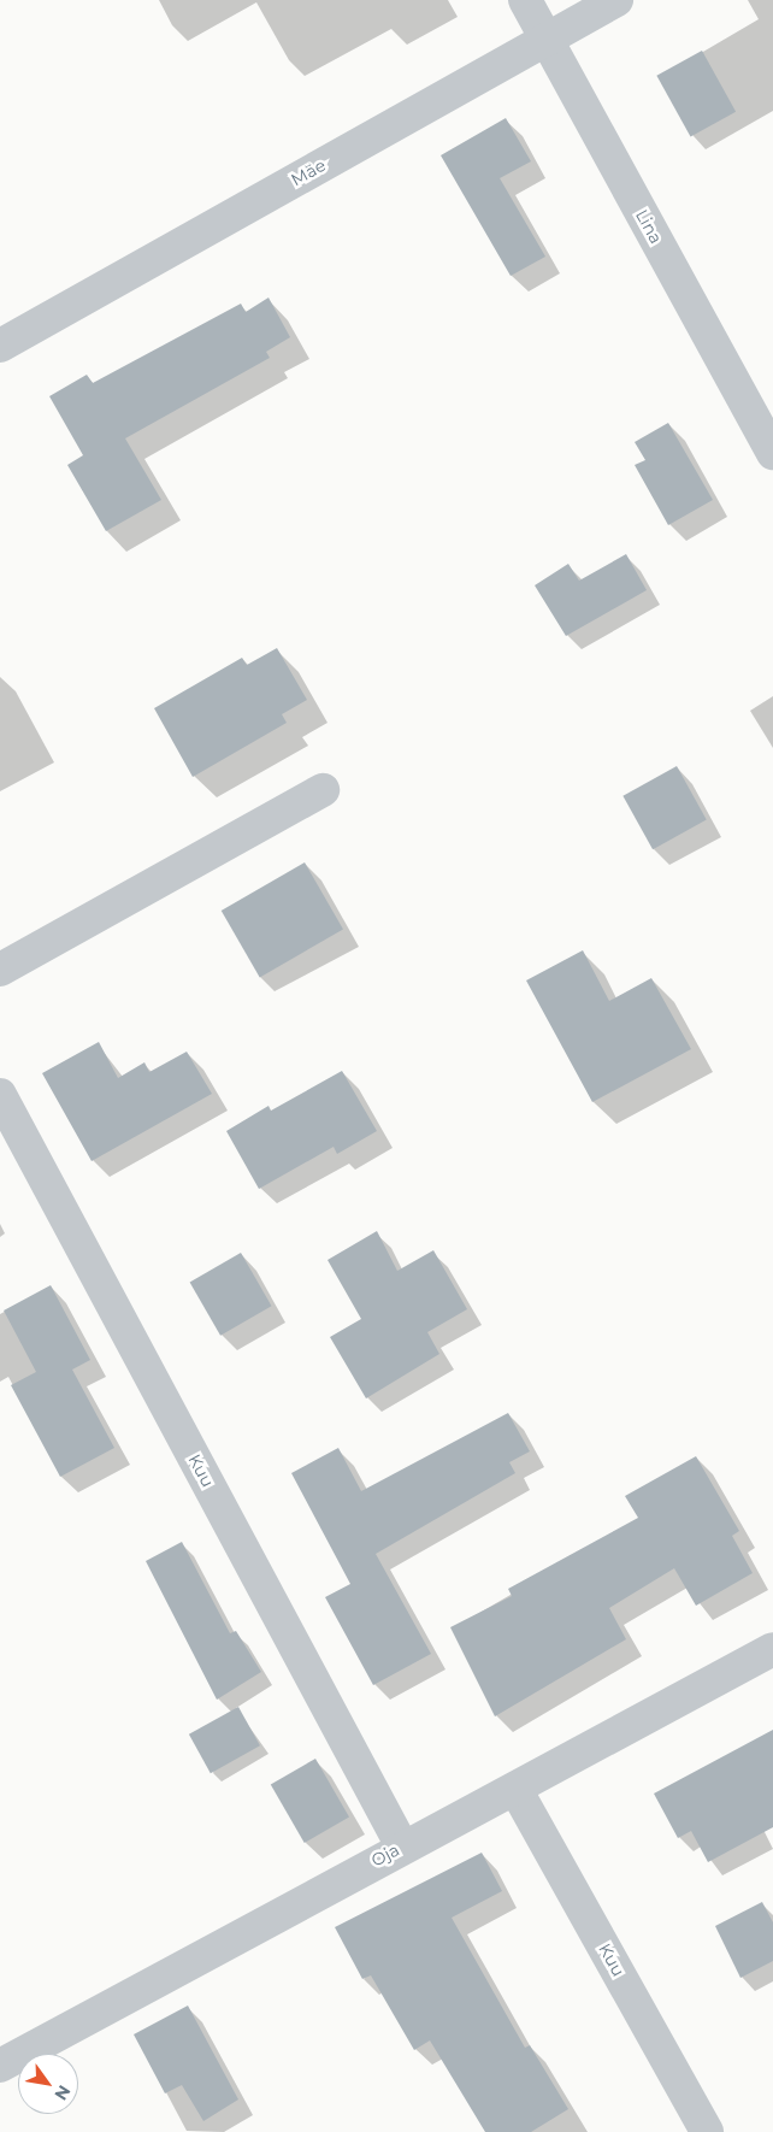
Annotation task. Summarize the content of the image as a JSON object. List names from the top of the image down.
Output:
{
  "streets": {
    "street": [
      "Mäe",
      "Lina",
      "Kuu",
      "Oja"
    ]
  },
  "crossings": [
    ["Mäe", "Lina"],
    ["Kuu", "Oja"]
  ],
  "north": "bottom right"
}
